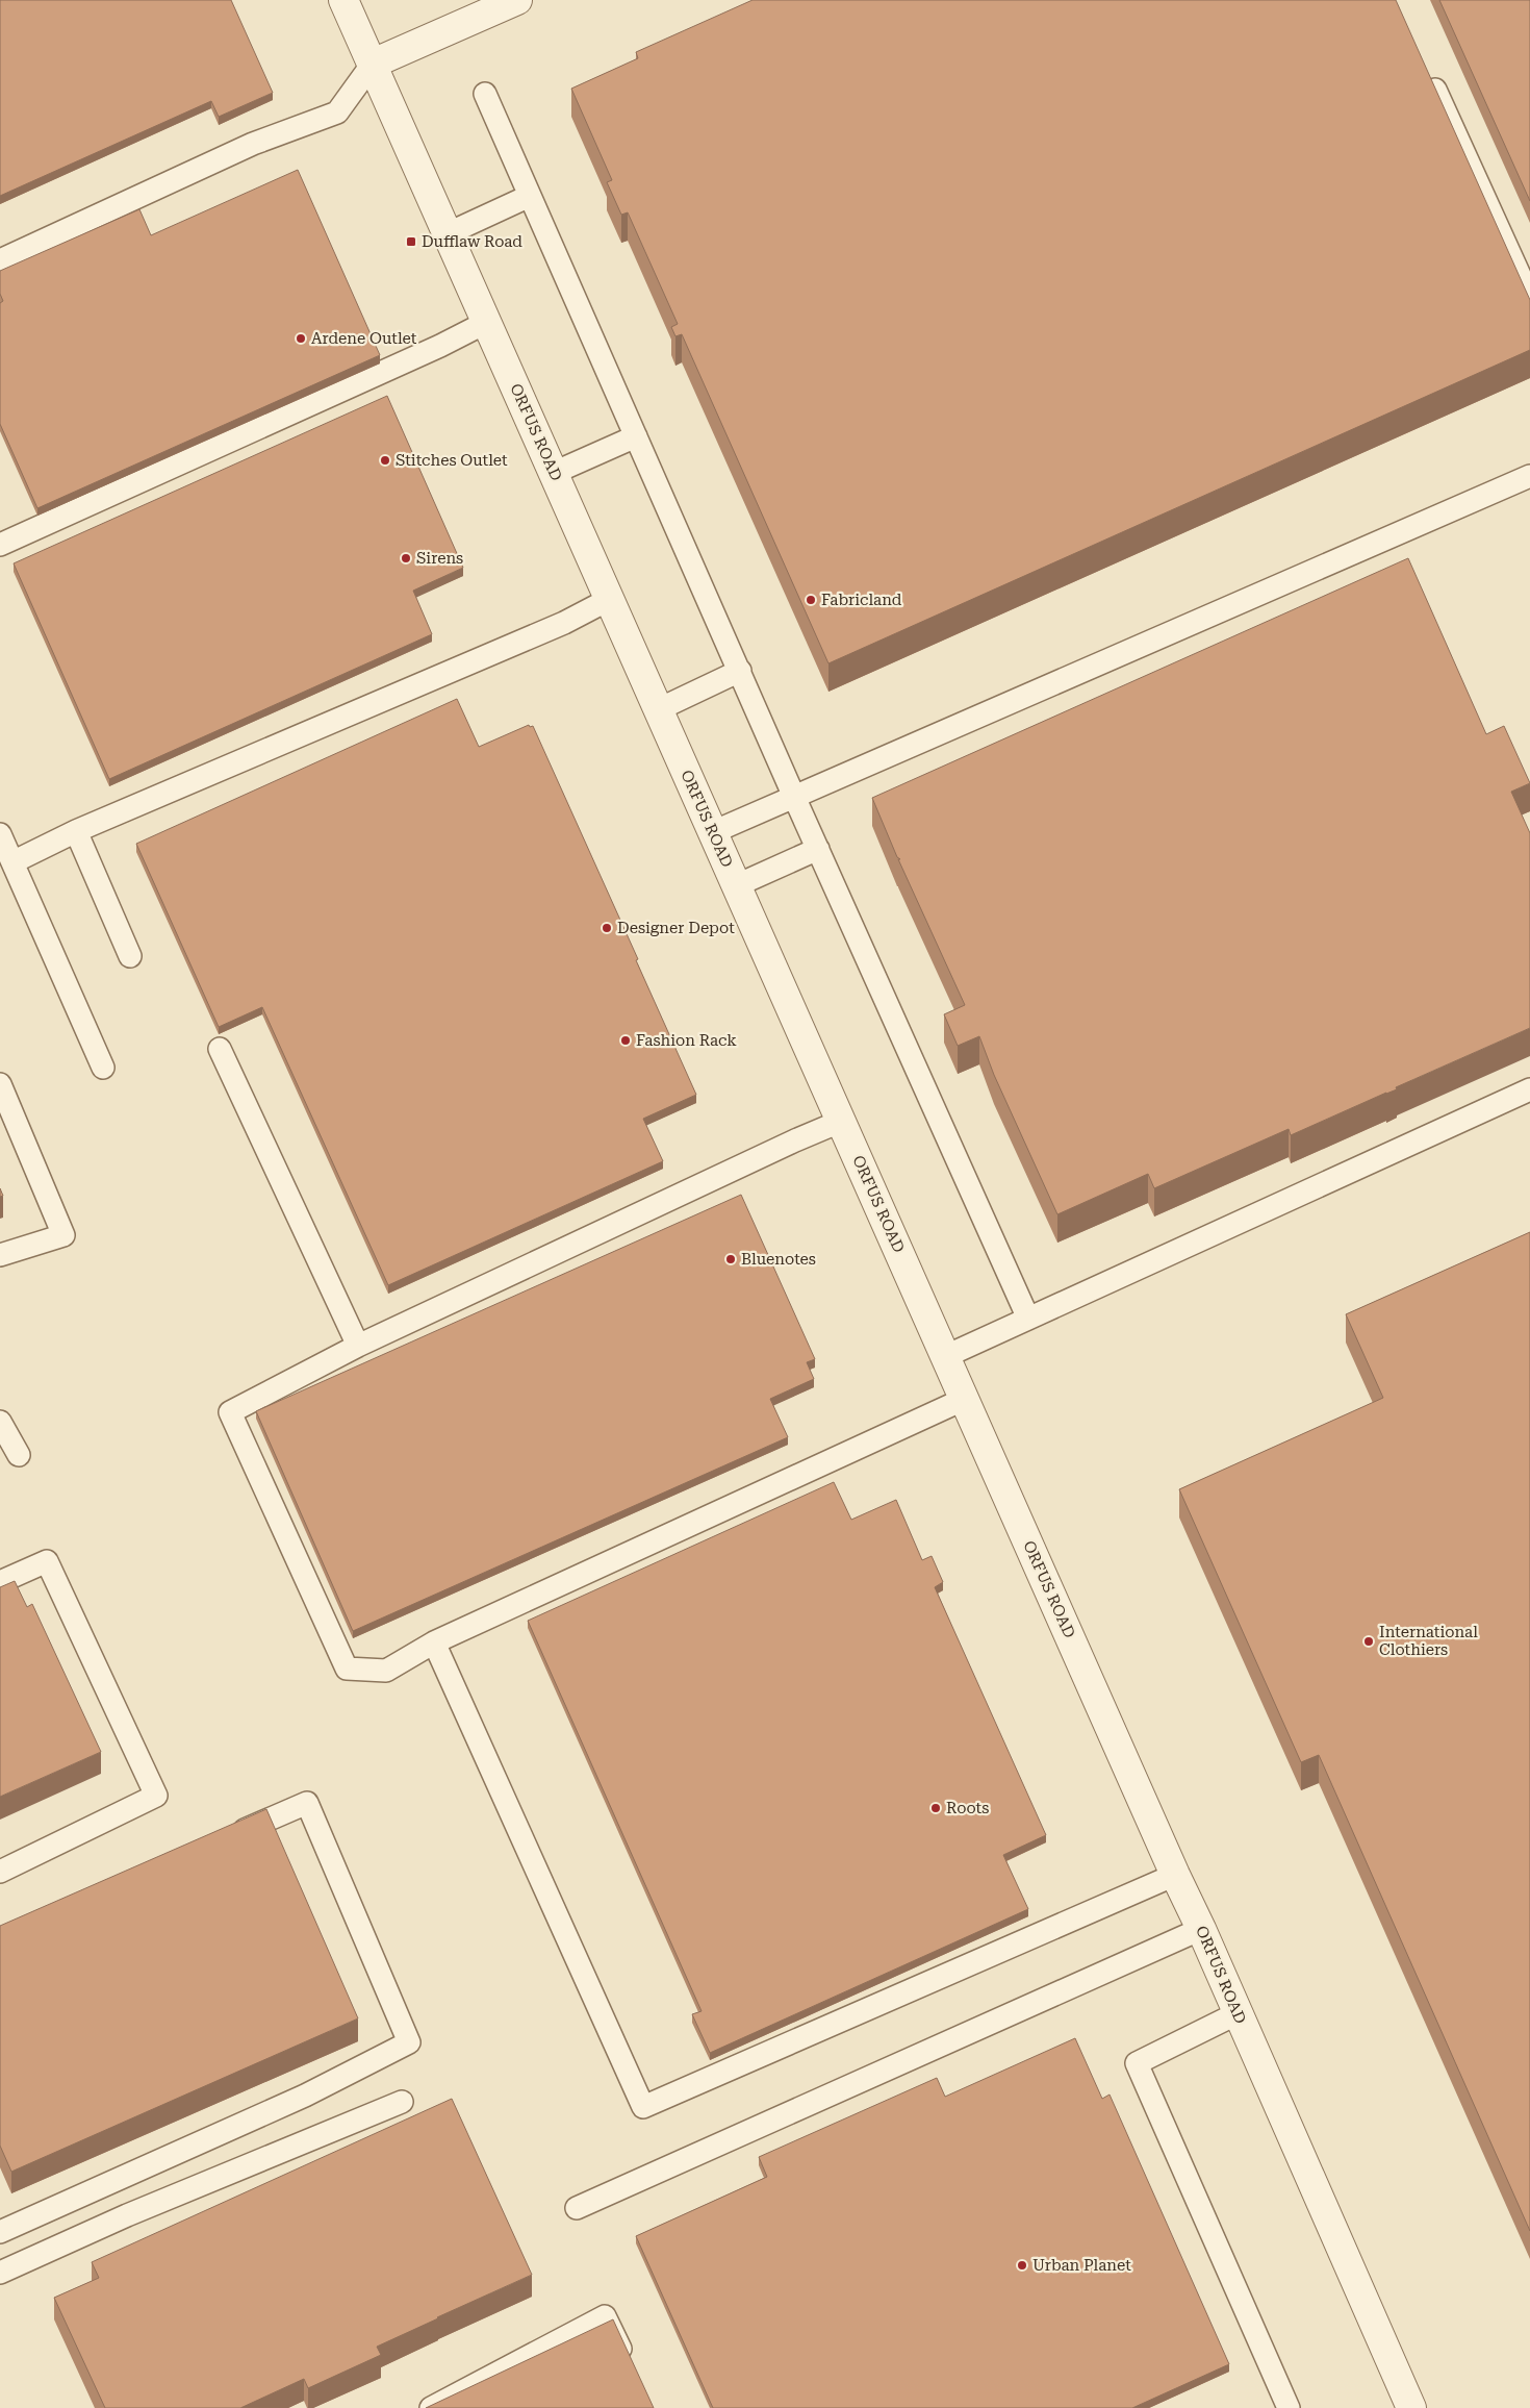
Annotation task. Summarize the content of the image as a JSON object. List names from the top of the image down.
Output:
{
  "streets": {
    "street": ["ORFUS ROAD"]
  },
  "places": {
    "transit": ["Dufflaw Road"],
    "other": [
      "Ardene Outlet",
      "Stitches Outlet",
      "Sirens",
      "Fabricland",
      "Designer Depot",
      "Fashion Rack",
      "Bluenotes",
      "International Clothiers",
      "Roots",
      "Urban Planet"
    ]
  }
}
